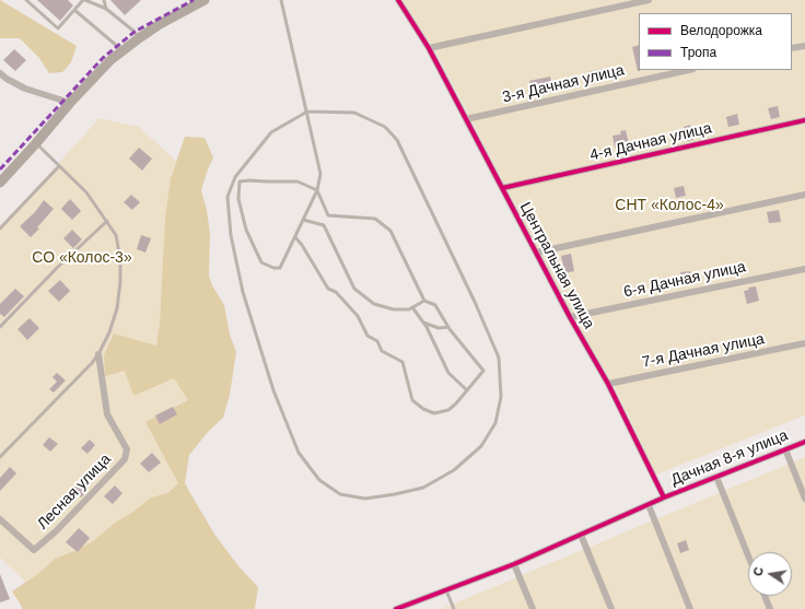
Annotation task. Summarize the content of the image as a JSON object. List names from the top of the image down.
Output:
{
  "streets": {
    "street": [
      "3-я Дачная улица",
      "4-я Дачная улица",
      "Центральная улица",
      "6-я Дачная улица",
      "7-я Дачная улица",
      "Дачная 8-я улица",
      "Лесная улица"
    ]
  },
  "crossings": [
    ["3-я Дачная улица", "Центральная улица"],
    ["4-я Дачная улица", "Центральная улица"],
    ["Центральная улица", "6-я Дачная улица"],
    ["Центральная улица", "7-я Дачная улица"],
    ["Центральная улица", "Дачная 8-я улица"]
  ],
  "parks": ["СНТ «Колос-4»", "СО «Колос-3»"],
  "legend": ["Велодорожка", "Тропа"],
  "north": "left"
}
